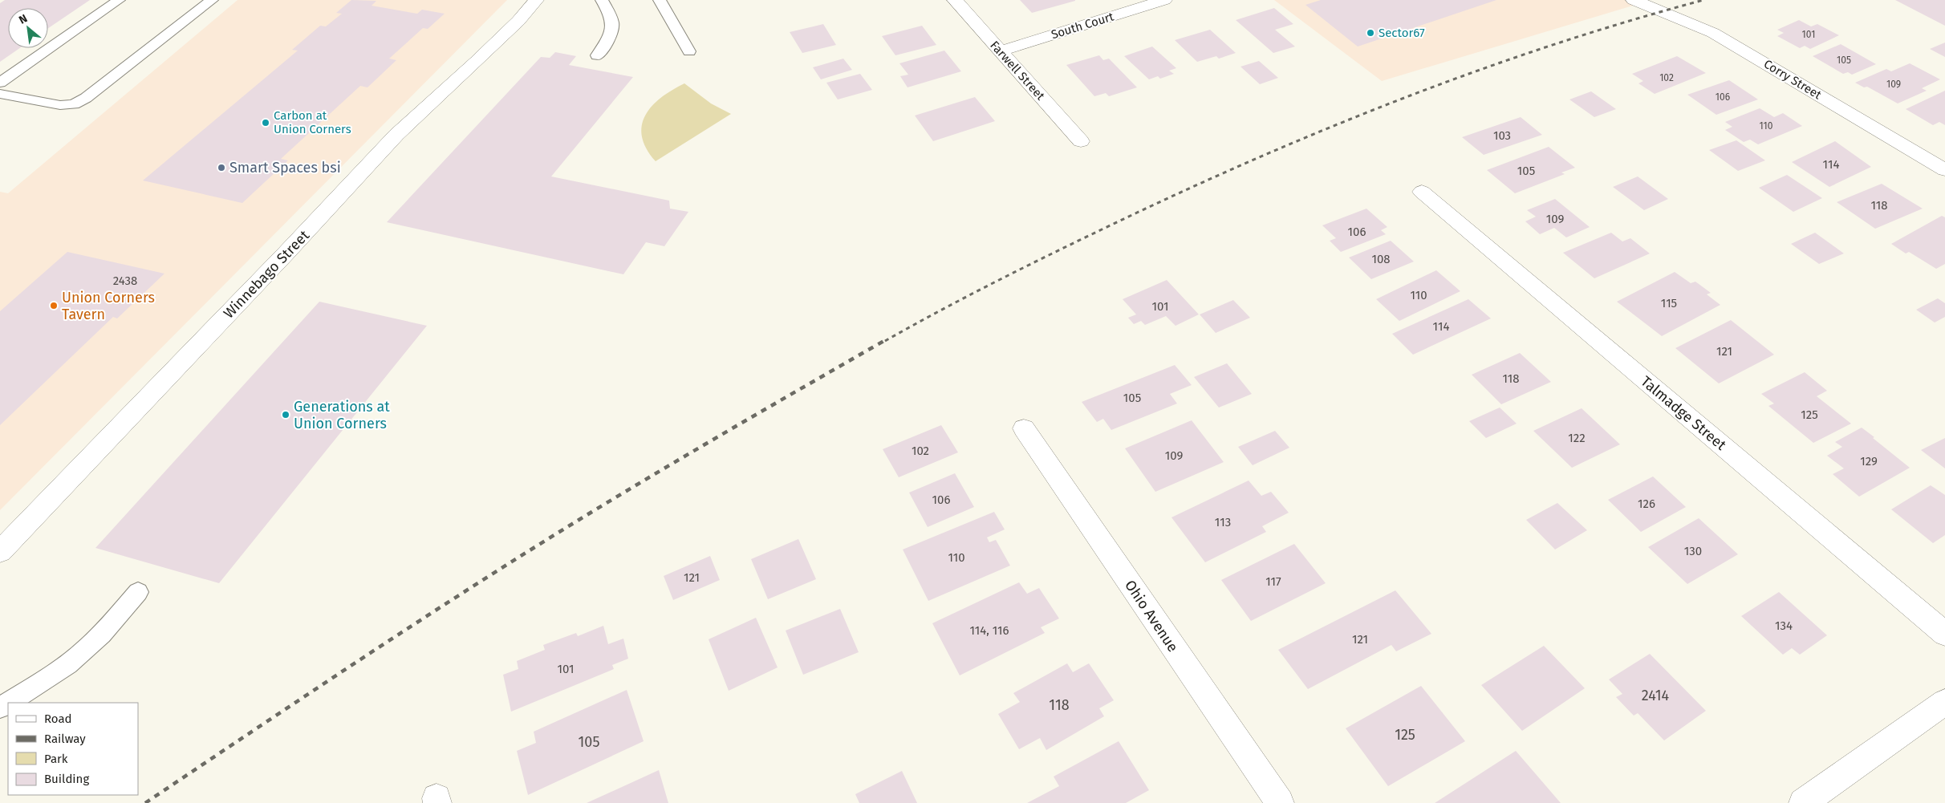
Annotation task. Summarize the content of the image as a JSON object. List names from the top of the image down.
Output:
{
  "streets": {
    "street": [
      "South Court",
      "Farwell Street",
      "Corry Street",
      "Winnebago Street",
      "Talmadge Street",
      "Ohio Avenue"
    ]
  },
  "crossings": [
    ["South Court", "Farwell Street"]
  ],
  "places": [
    "Sector67",
    "Carbon at Union Corners",
    "Smart Spaces bsi",
    "Union Corners Tavern",
    "Generations at Union Corners"
  ],
  "house_numbers": [
    "101",
    "105",
    "102",
    "109",
    "106",
    "110",
    "103",
    "114",
    "105",
    "118",
    "109",
    "106",
    "108",
    "2438",
    "110",
    "115",
    "101",
    "114",
    "121",
    "118",
    "105",
    "125",
    "122",
    "102",
    "109",
    "129",
    "106",
    "126",
    "113",
    "130",
    "110",
    "121",
    "117",
    "134",
    "114, 116",
    "121",
    "101",
    "2414",
    "118",
    "125",
    "105"
  ],
  "legend": [
    "Road",
    "Railway",
    "Park",
    "Building"
  ],
  "north": "top left"
}
